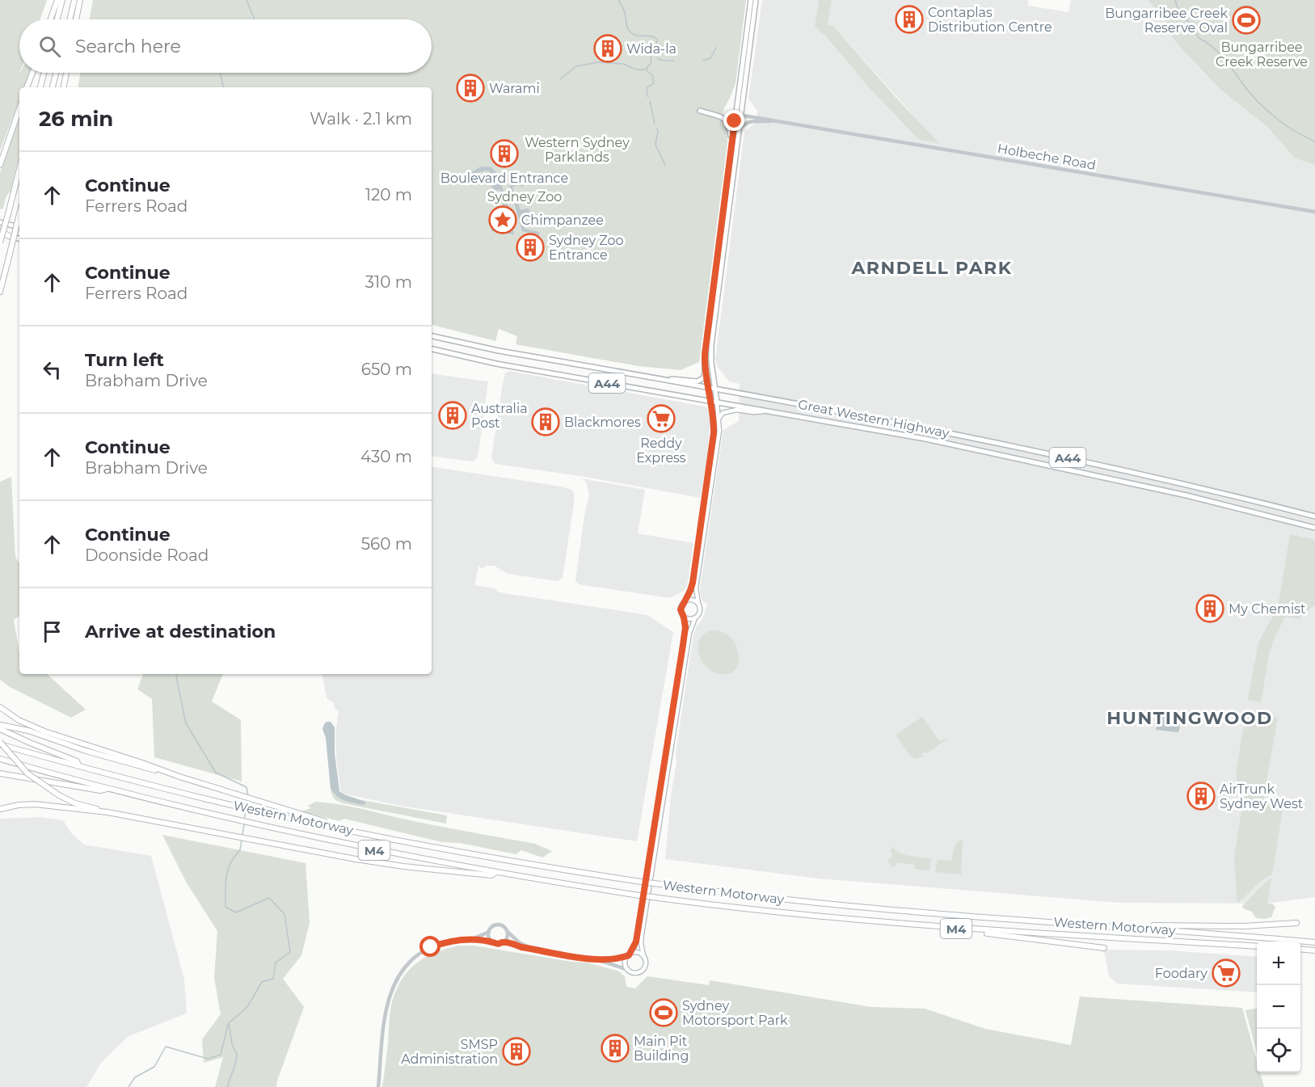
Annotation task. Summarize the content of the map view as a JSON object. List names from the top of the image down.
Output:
{
  "streets": {
    "highway": ["Western Motorway", "M4"],
    "main road": ["A44", "Great Western Highway"],
    "street": ["Holbeche Road"]
  },
  "districts": ["ARNDELL PARK", "HUNTINGWOOD"],
  "parks": ["Bungarribee Creek Reserve", "Western Sydney Parklands", "Sydney Zoo"],
  "places": {
    "building": [
      "Contaplas Distribution Centre",
      "Wida-la",
      "Warami",
      "Boulevard Entrance",
      "Sydney Zoo Entrance",
      "Australia Post",
      "Blackmores",
      "My Chemist",
      "AirTrunk Sydney West",
      "Main Pit Building",
      "SMSP Administration"
    ],
    "sports": ["Bungarribee Creek Reserve Oval", "Sydney Motorsport Park"],
    "place": ["Chimpanzee"],
    "supermarket": ["Reddy Express", "Foodary"]
  },
  "page": {
    "search": "Search here",
    "heading": ["26 min", "Walk · 2.1 km"],
    "list": [
      ["Continue", "Ferrers Road", "120 m"],
      ["Continue", "Ferrers Road", "310 m"],
      ["Turn left", "Brabham Drive", "650 m"],
      ["Continue", "Brabham Drive", "430 m"],
      ["Continue", "Doonside Road", "560 m"],
      "Arrive at destination"
    ],
    "map_buttons": ["+", "−"]
  }
}
